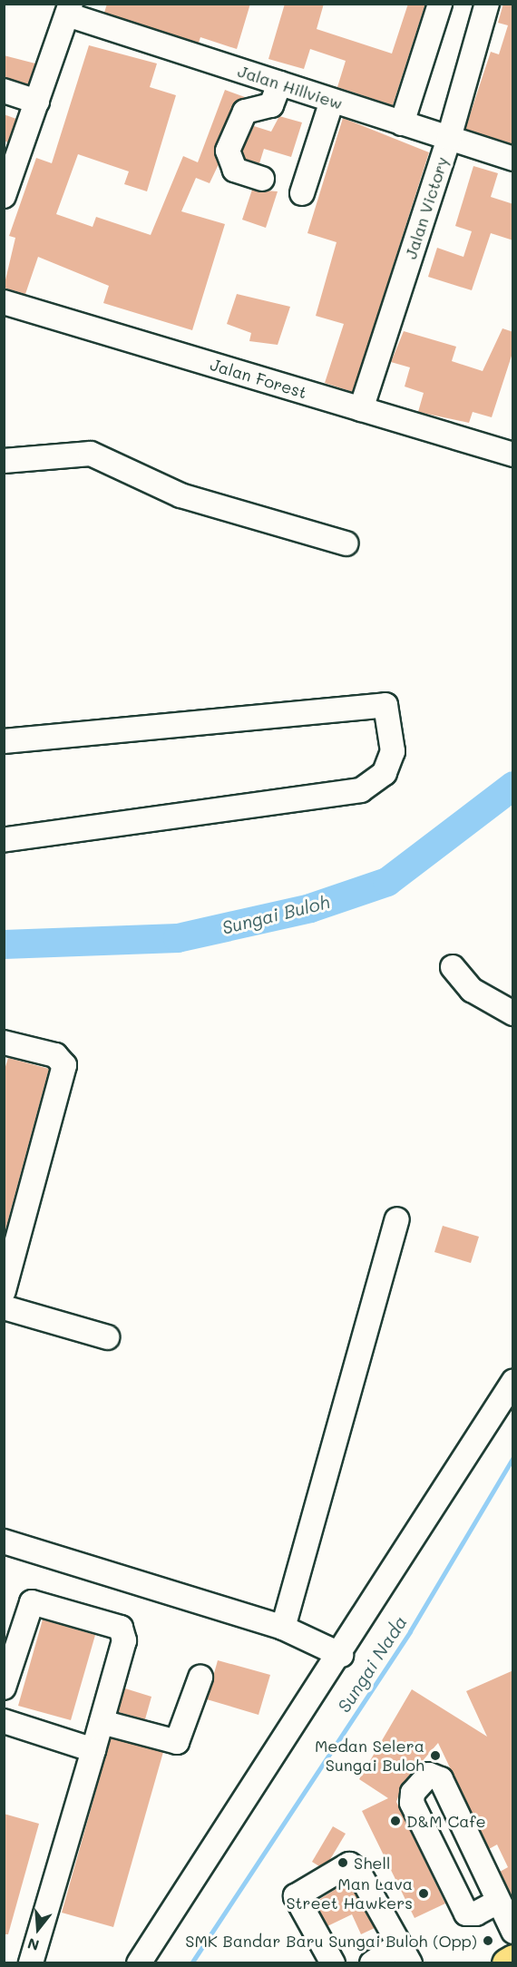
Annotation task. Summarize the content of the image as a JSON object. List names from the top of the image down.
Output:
{
  "streets": {
    "street": ["Jalan Hillview", "Jalan Victory", "Jalan Forest"]
  },
  "crossings": [
    ["Jalan Hillview", "Jalan Victory"],
    ["Jalan Victory", "Jalan Forest"]
  ],
  "water": ["Sungai Buloh", "Sungai Nada"],
  "places": [
    "Medan Selera Sungai Buloh",
    "D&M Cafe",
    "Shell",
    "Man Lava Street Hawkers",
    "SMK Bandar Baru Sungai Buloh (Opp)"
  ],
  "north": "bottom"
}
